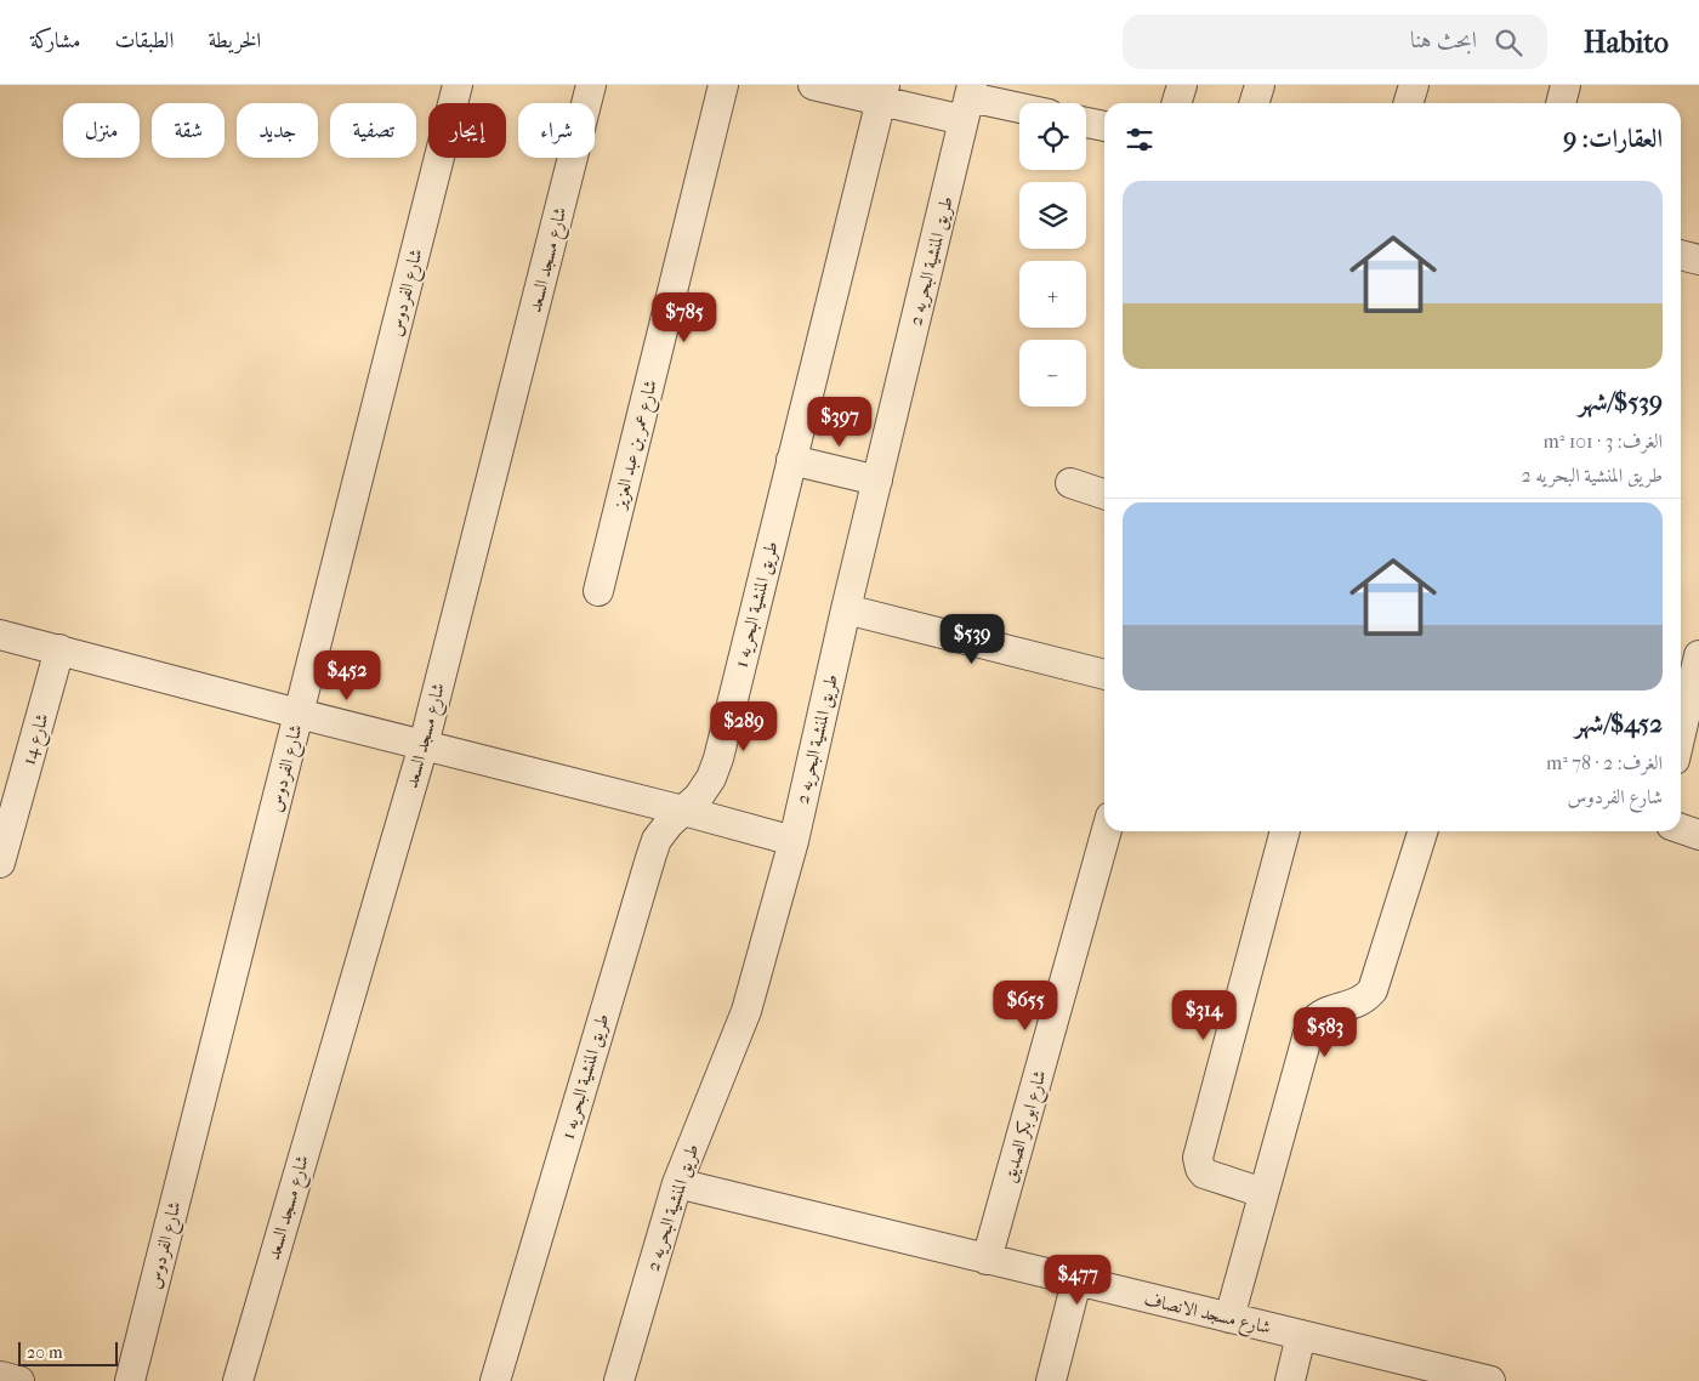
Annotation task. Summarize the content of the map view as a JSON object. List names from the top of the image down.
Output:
{
  "streets": {
    "street": [
      "شارع مسجد السعد",
      "طريق المنشية البحريه 2",
      "شارع الفردوس",
      "شارع عمر بن عبد العزيز",
      "طريق المنشية البحريه 1",
      "شارع 14",
      "شارع ابو بكر الصديق",
      "شارع مسجد الانصاف"
    ]
  },
  "crossings": [
    ["طريق المنشية البحريه 2", "شارع مسجد الانصاف"],
    ["شارع ابو بكر الصديق", "شارع مسجد الانصاف"]
  ],
  "scale_bar": "20 m",
  "page": {
    "header": "Habito",
    "search": "ابحث هنا",
    "nav": ["الخريطة", "الطبقات", "مشاركة"],
    "map_buttons": ["+", "−"],
    "chip": [
      "شراء",
      "إيجار",
      "تصفية",
      "جديد",
      "شقة",
      "منزل"
    ],
    "heading": "العقارات: 9",
    "list": [
      {
        "name": "$539/شهر",
        "note": "الغرف: 3 · 101 m² · طريق المنشية البحريه 2"
      },
      {
        "name": "$452/شهر",
        "note": "الغرف: 2 · 78 m² · شارع الفردوس"
      }
    ],
    "price": [
      "$785",
      "$397",
      "$539",
      "$452",
      "$289",
      "$655",
      "$314",
      "$583",
      "$477"
    ],
    "scale": "20 m"
  }
}
